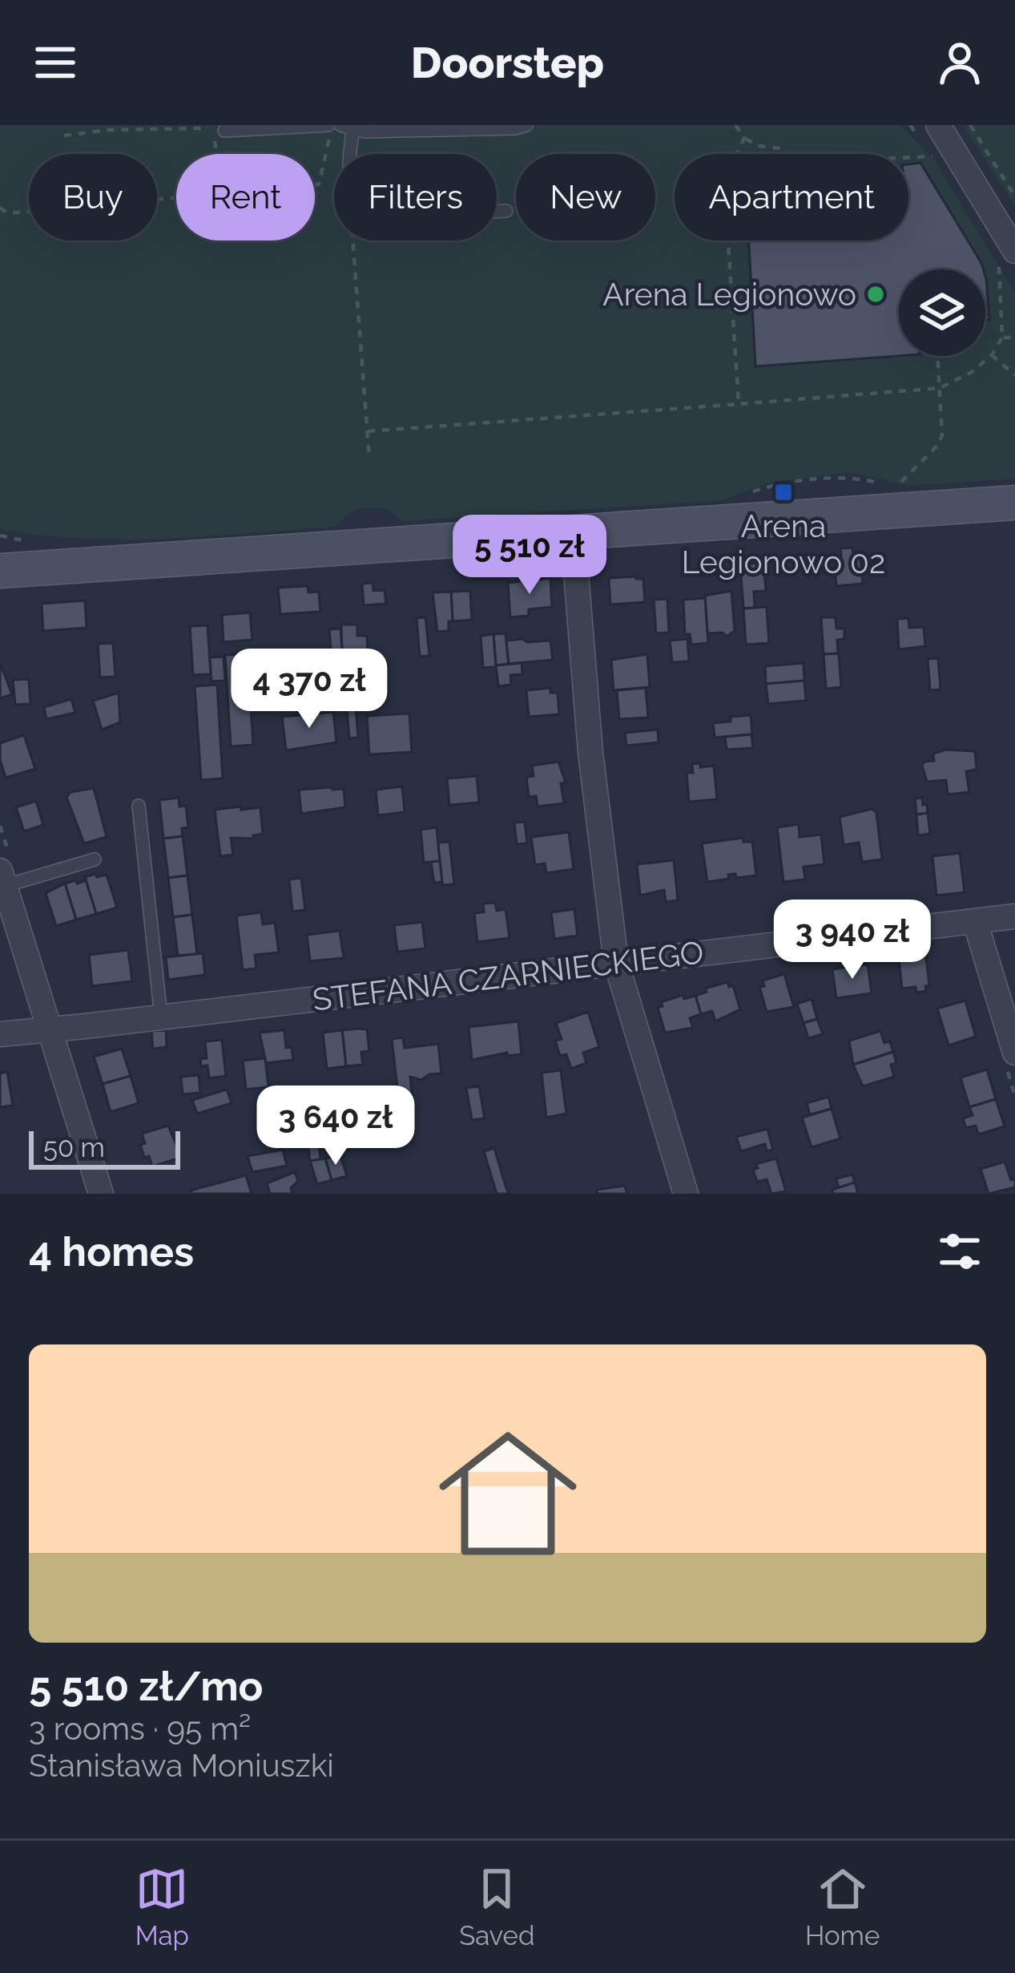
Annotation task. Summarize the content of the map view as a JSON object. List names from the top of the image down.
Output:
{
  "streets": {
    "street": ["STEFANA CZARNIECKIEGO"]
  },
  "places": {
    "other": ["Arena Legionowo"],
    "transit": ["Arena Legionowo 02"]
  },
  "scale_bar": "50 m",
  "page": {
    "header": "Doorstep",
    "chip": [
      "Buy",
      "Rent",
      "Filters",
      "New",
      "Apartment"
    ],
    "price": [
      "5 510 zł",
      "4 370 zł",
      "3 940 zł",
      "3 640 zł"
    ],
    "scale": "50 m",
    "heading": "4 homes",
    "list": [
      {
        "name": "5 510 zł/mo",
        "note": "3 rooms · 95 m² · Stanisława Moniuszki"
      }
    ],
    "tabs": ["Map", "Saved", "Home"]
  }
}
